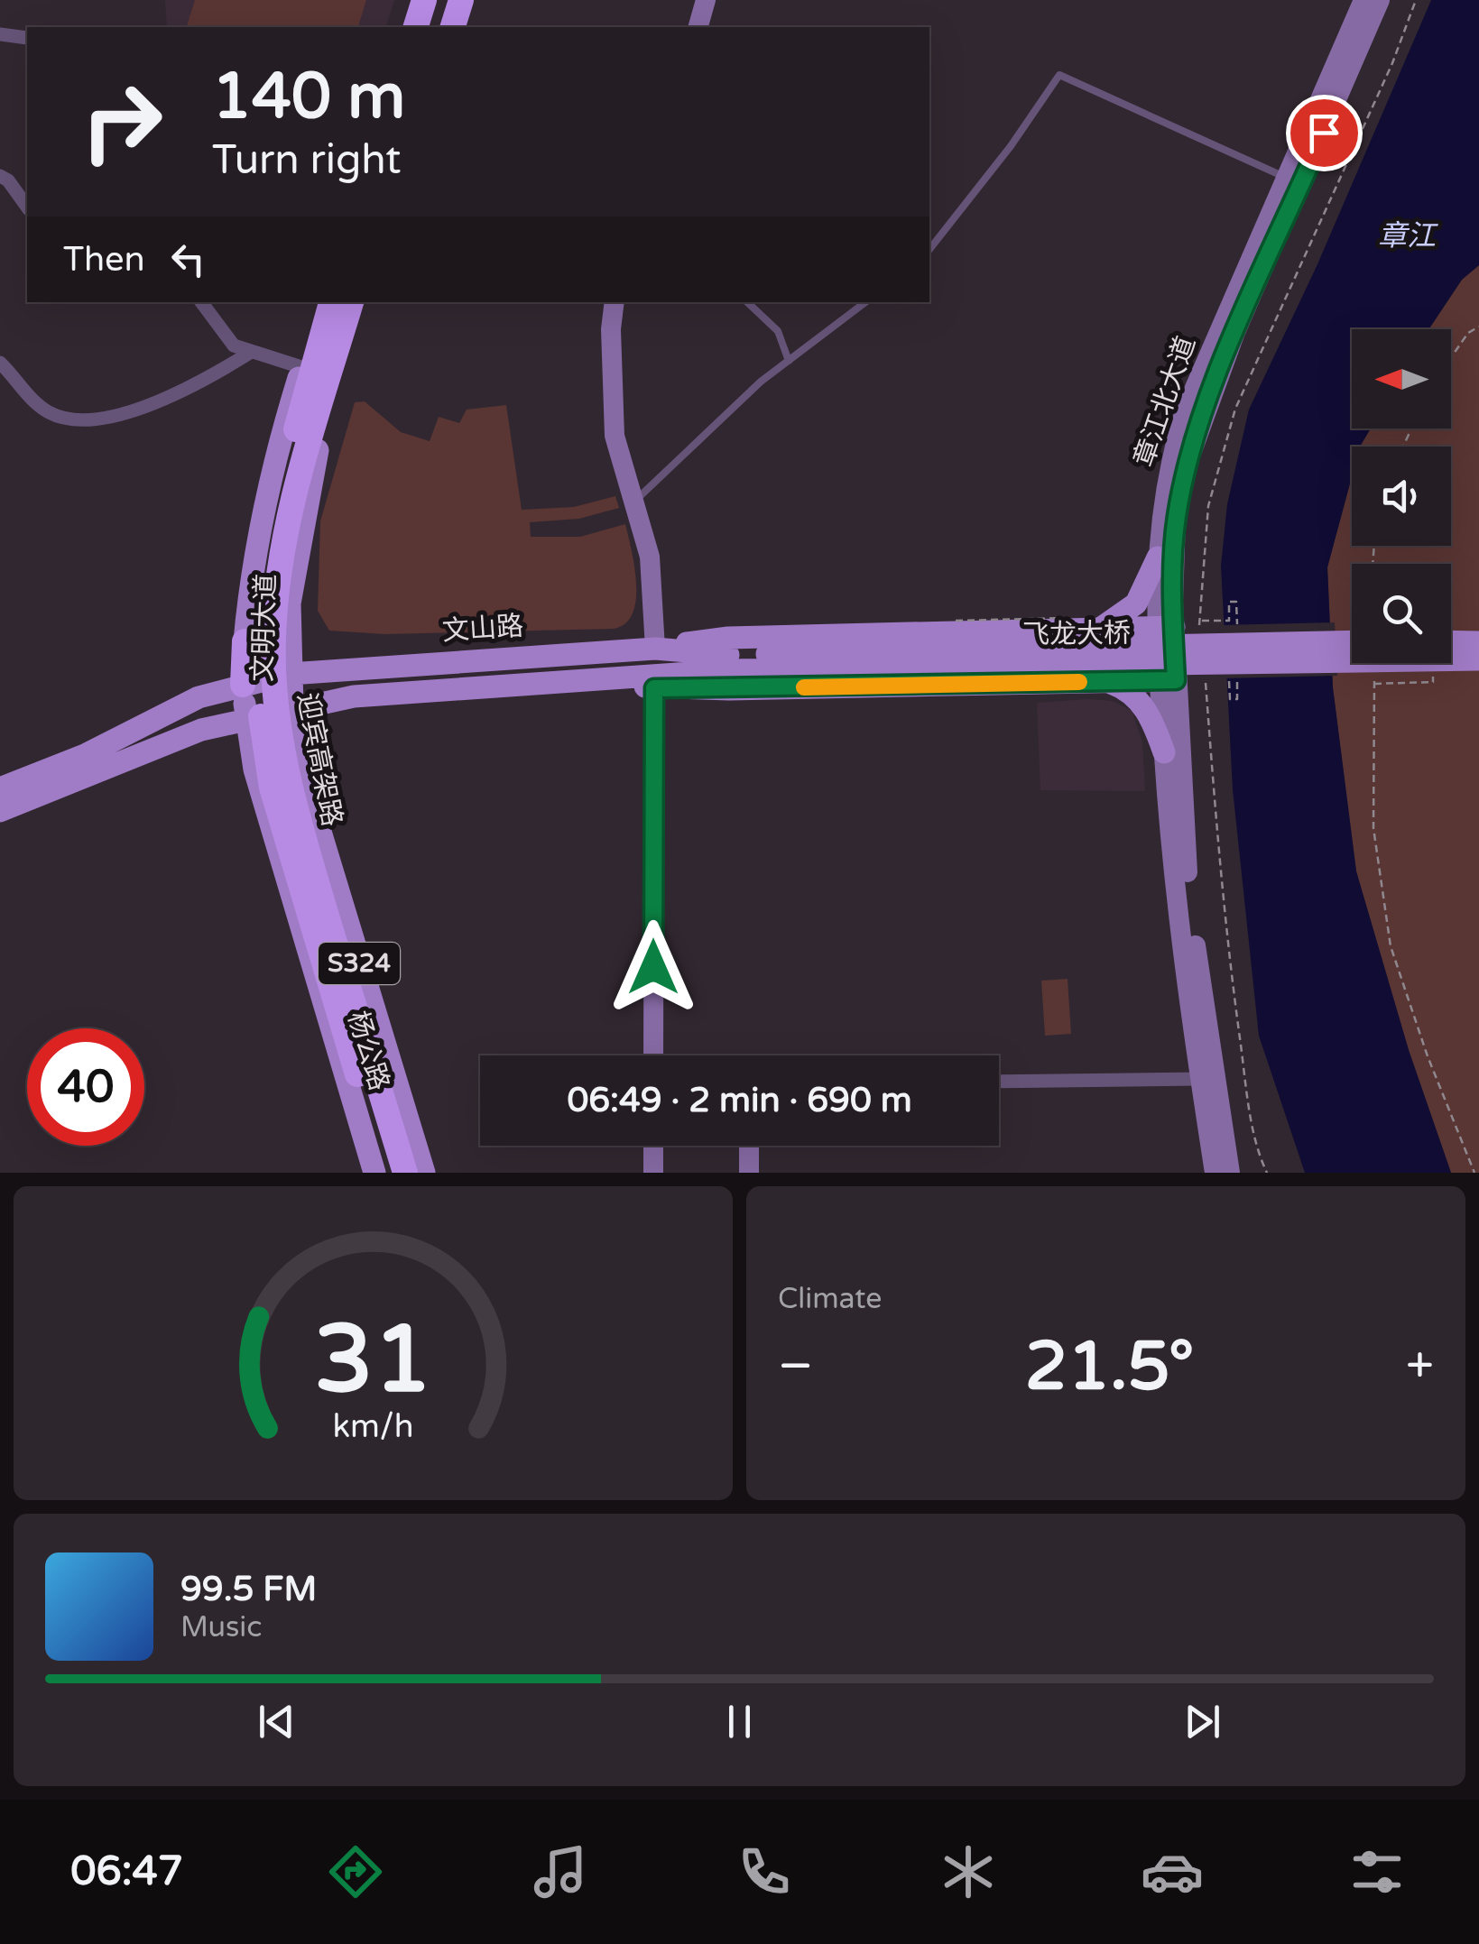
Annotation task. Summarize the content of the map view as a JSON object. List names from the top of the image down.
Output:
{
  "streets": {
    "highway": ["文明大道", "迎宾高架路", "S324"],
    "main road": [
      "章江北大道",
      "文山路",
      "飞龙大桥",
      "杨公路"
    ]
  },
  "crossings": [
    ["文明大道", "文山路"],
    ["文明大道", "杨公路"],
    ["文山路", "飞龙大桥"],
    ["文山路", "杨公路"]
  ],
  "water": ["章江"],
  "north": "left",
  "page": {
    "turn": ["140 m", "Turn right"],
    "then": "Then",
    "limit": "40",
    "trip": "06:49 · 2 min · 690 m",
    "tile": "Climate",
    "heat": ["−", "21.5°", "+"],
    "song": ["99.5 FM", "Music"],
    "tabs": "06:47",
    "gauge": ["31", "km/h"]
  }
}
